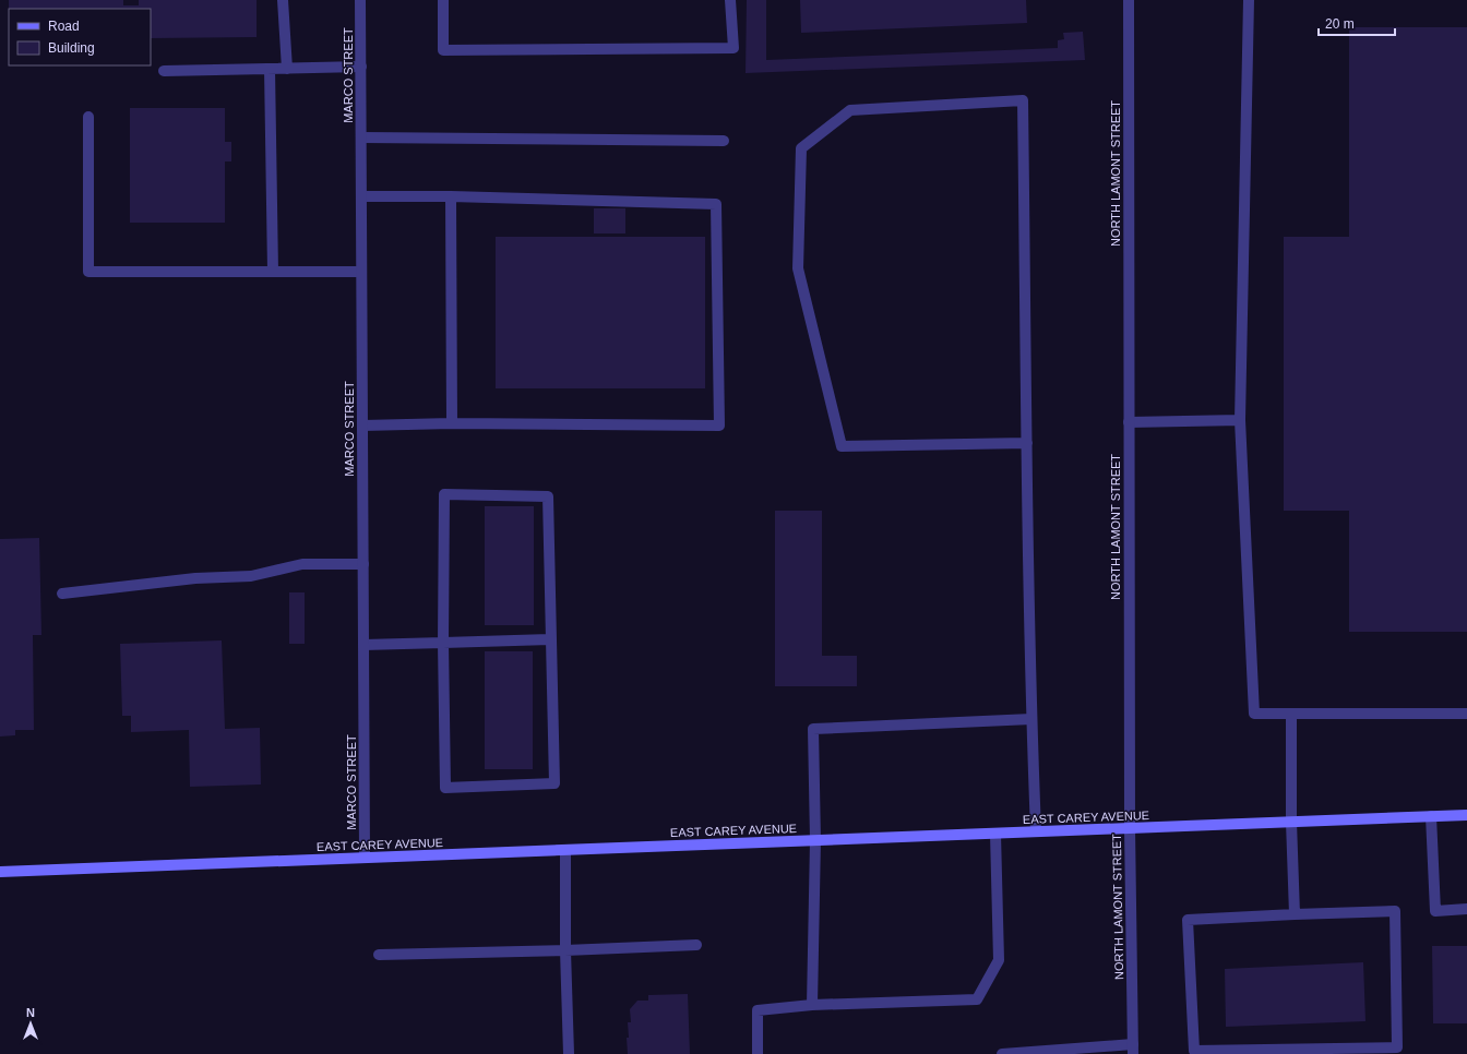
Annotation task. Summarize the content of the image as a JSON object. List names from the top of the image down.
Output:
{
  "streets": {
    "main road": ["EAST CAREY AVENUE"],
    "street": ["MARCO STREET", "NORTH LAMONT STREET"]
  },
  "crossings": [
    ["MARCO STREET", "EAST CAREY AVENUE"],
    ["NORTH LAMONT STREET", "EAST CAREY AVENUE"]
  ],
  "legend": ["Road", "Building"],
  "scale_bar": "20 m",
  "north": "top"
}
